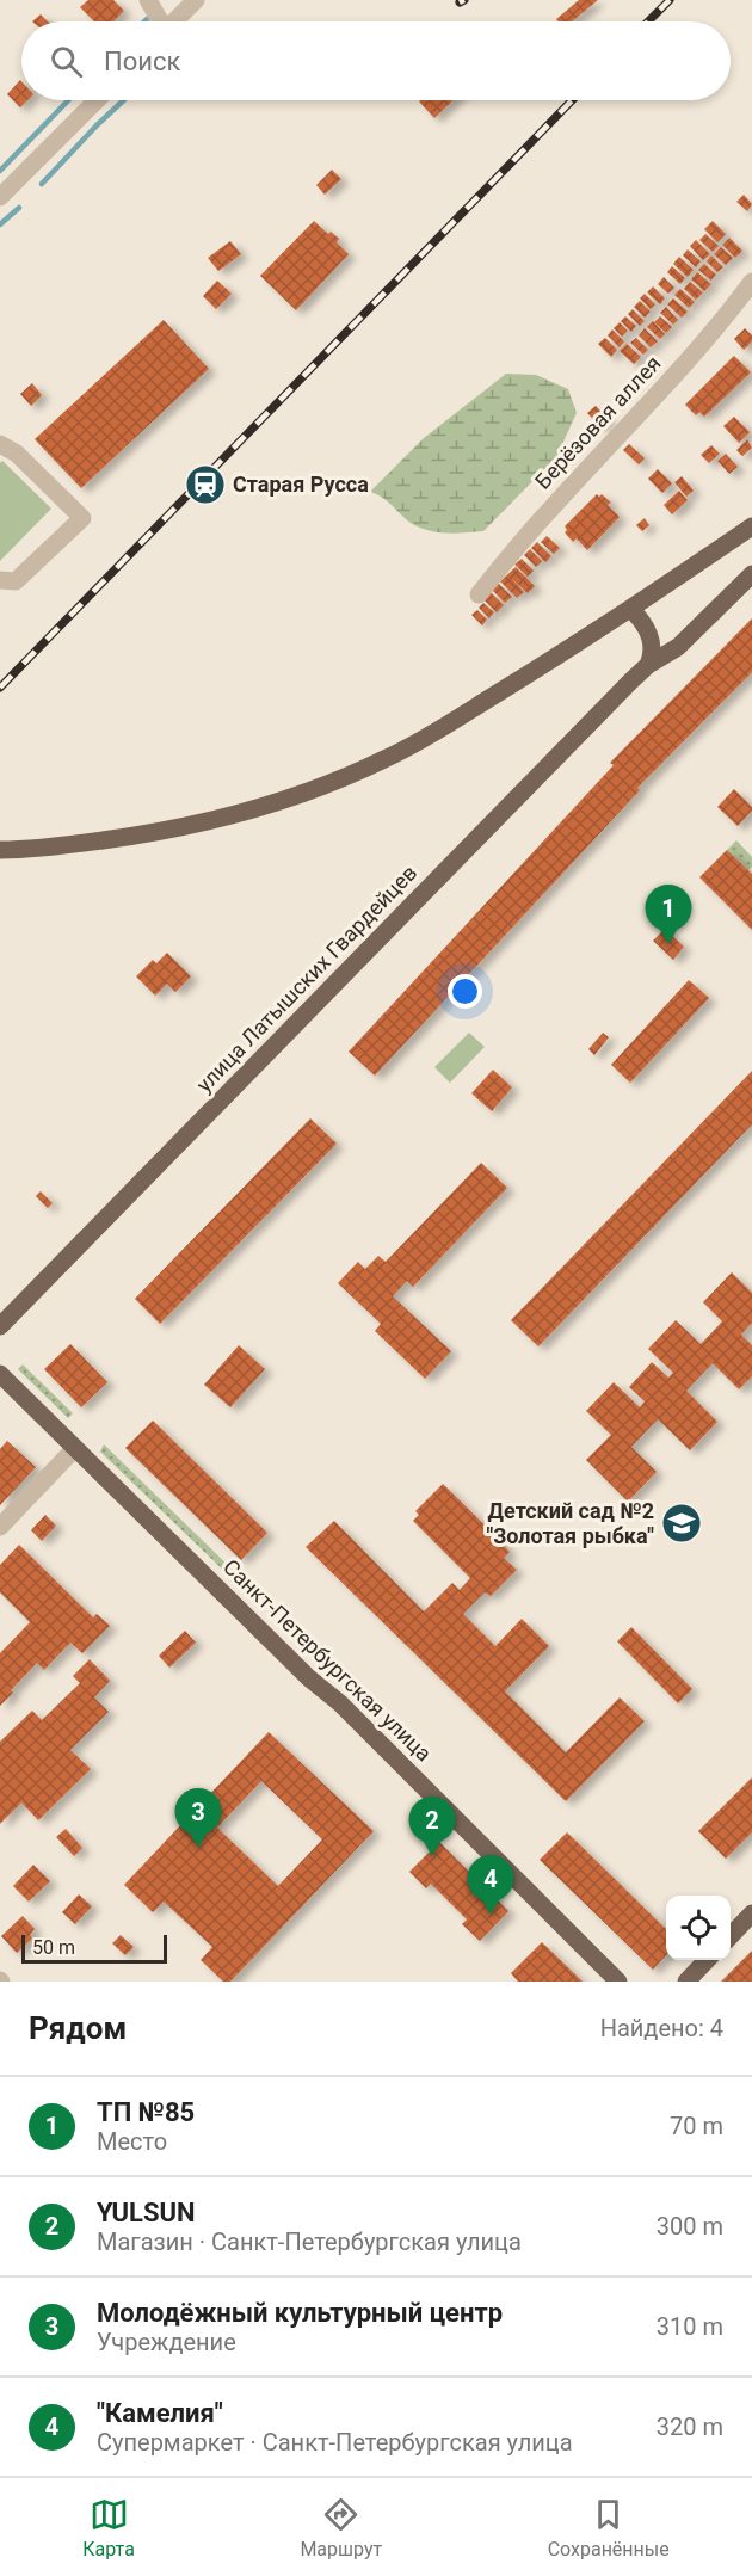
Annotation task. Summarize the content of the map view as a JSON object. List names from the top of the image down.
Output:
{
  "streets": {
    "main road": ["улица Латышских Гвардейцев", "Санкт-Петербургская улица"],
    "street": ["Берёзовая аллея"]
  },
  "places": {
    "station": ["Старая Русса"],
    "school or university": ["Детский сад №2 \"Золотая рыбка\""]
  },
  "scale_bar": "50 m",
  "page": {
    "search": "Поиск",
    "pins": [
      "1",
      "3",
      "2",
      "4"
    ],
    "scale": "50 m",
    "heading": ["Рядом", "Найдено: 4"],
    "list": [
      {
        "mark": "1",
        "name": "ТП №85",
        "note": "Место",
        "value": "70 m"
      },
      {
        "mark": "2",
        "name": "YULSUN",
        "note": "Магазин · Санкт-Петербургская улица",
        "value": "300 m"
      },
      {
        "mark": "3",
        "name": "Молодёжный культурный центр",
        "note": "Учреждение",
        "value": "310 m"
      },
      {
        "mark": "4",
        "name": "\"Камелия\"",
        "note": "Супермаркет · Санкт-Петербургская улица",
        "value": "320 m"
      }
    ],
    "nav": ["Карта", "Маршрут", "Сохранённые"]
  }
}
